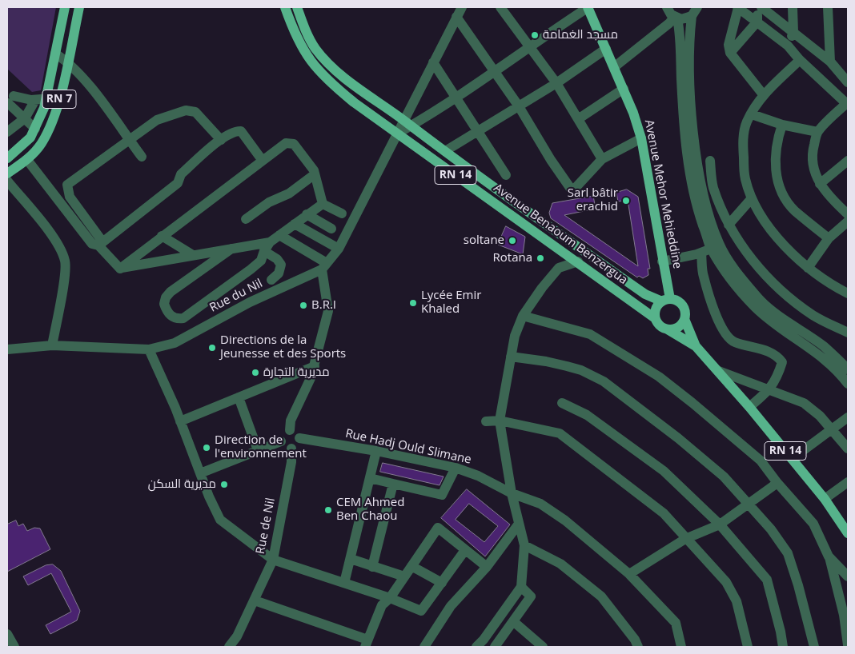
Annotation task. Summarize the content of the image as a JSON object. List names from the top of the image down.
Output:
{
  "streets": {
    "main road": [
      "RN 7",
      "RN 14",
      "Avenue Mehor Mehieddine",
      "Avenue Benaoum Benzergua"
    ],
    "street": ["Rue du Nil", "Rue Hadj Ould Slimane", "Rue de Nil"]
  },
  "crossings": [
    ["RN 14", "Avenue Mehor Mehieddine"],
    ["RN 14", "Avenue Benaoum Benzergua"],
    ["Avenue Mehor Mehieddine", "Avenue Benaoum Benzergua"],
    ["Avenue Benaoum Benzergua", "Rue du Nil"],
    ["Rue Hadj Ould Slimane", "Rue de Nil"]
  ],
  "places": [
    "مسجد الغمامة",
    "Sarl bâtir erachid",
    "soltane",
    "Rotana",
    "Lycée Emir Khaled",
    "B.R.I",
    "Directions de la Jeunesse et des Sports",
    "مديرية التجارة",
    "Direction de l'environnement",
    "مديرية السكن",
    "CEM Ahmed Ben Chaou"
  ]
}
